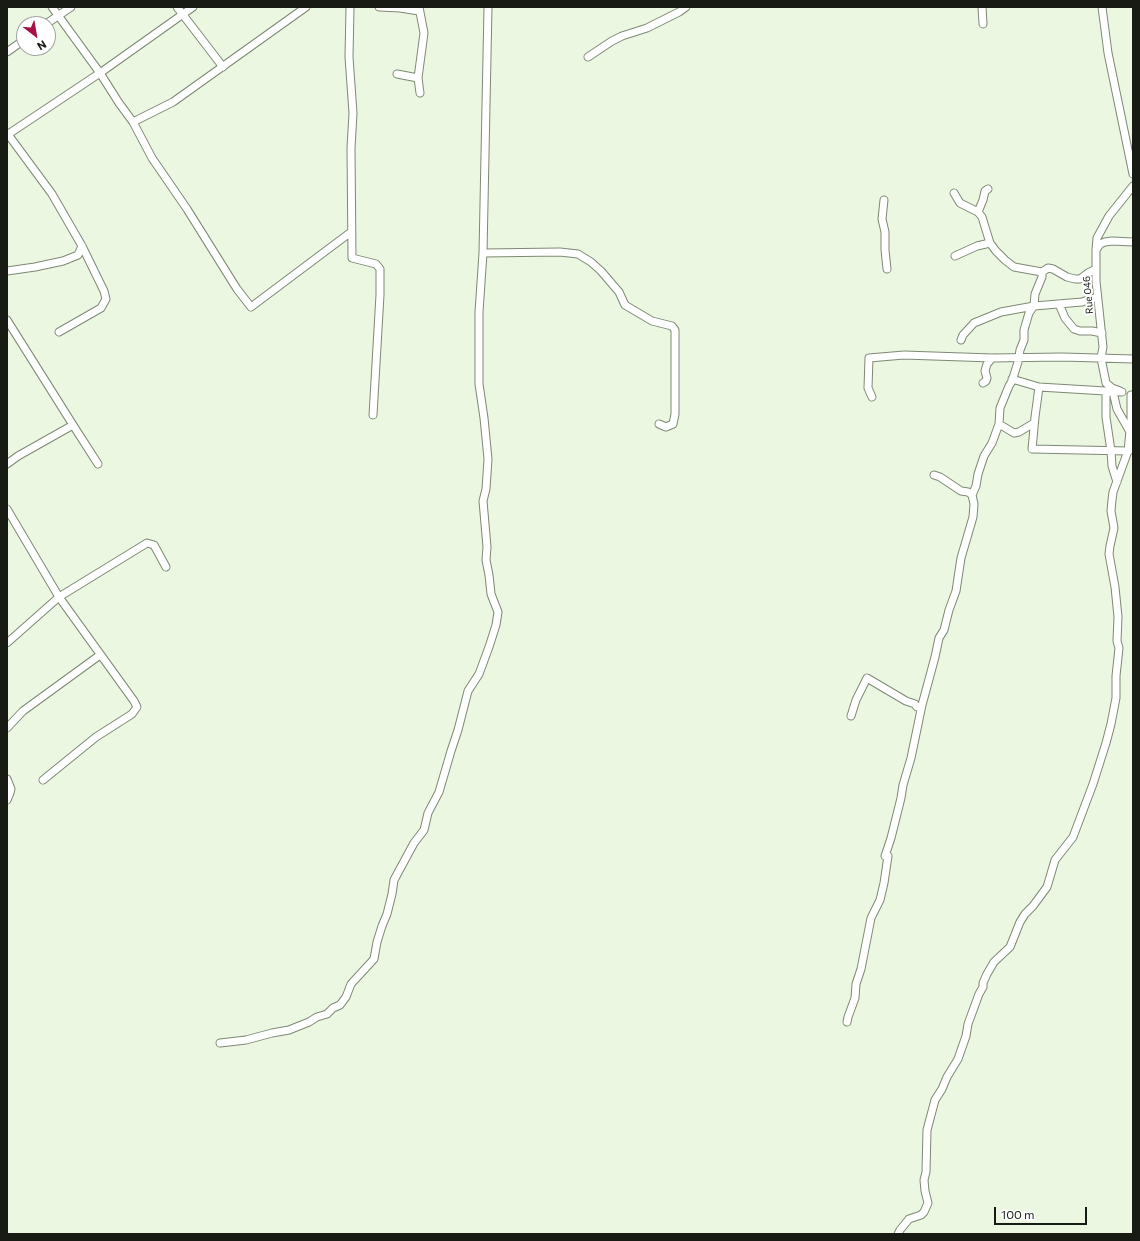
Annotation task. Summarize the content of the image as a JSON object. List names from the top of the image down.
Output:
{
  "streets": {
    "street": ["Rue 046"]
  },
  "scale_bar": "100 m",
  "north": "bottom right"
}
